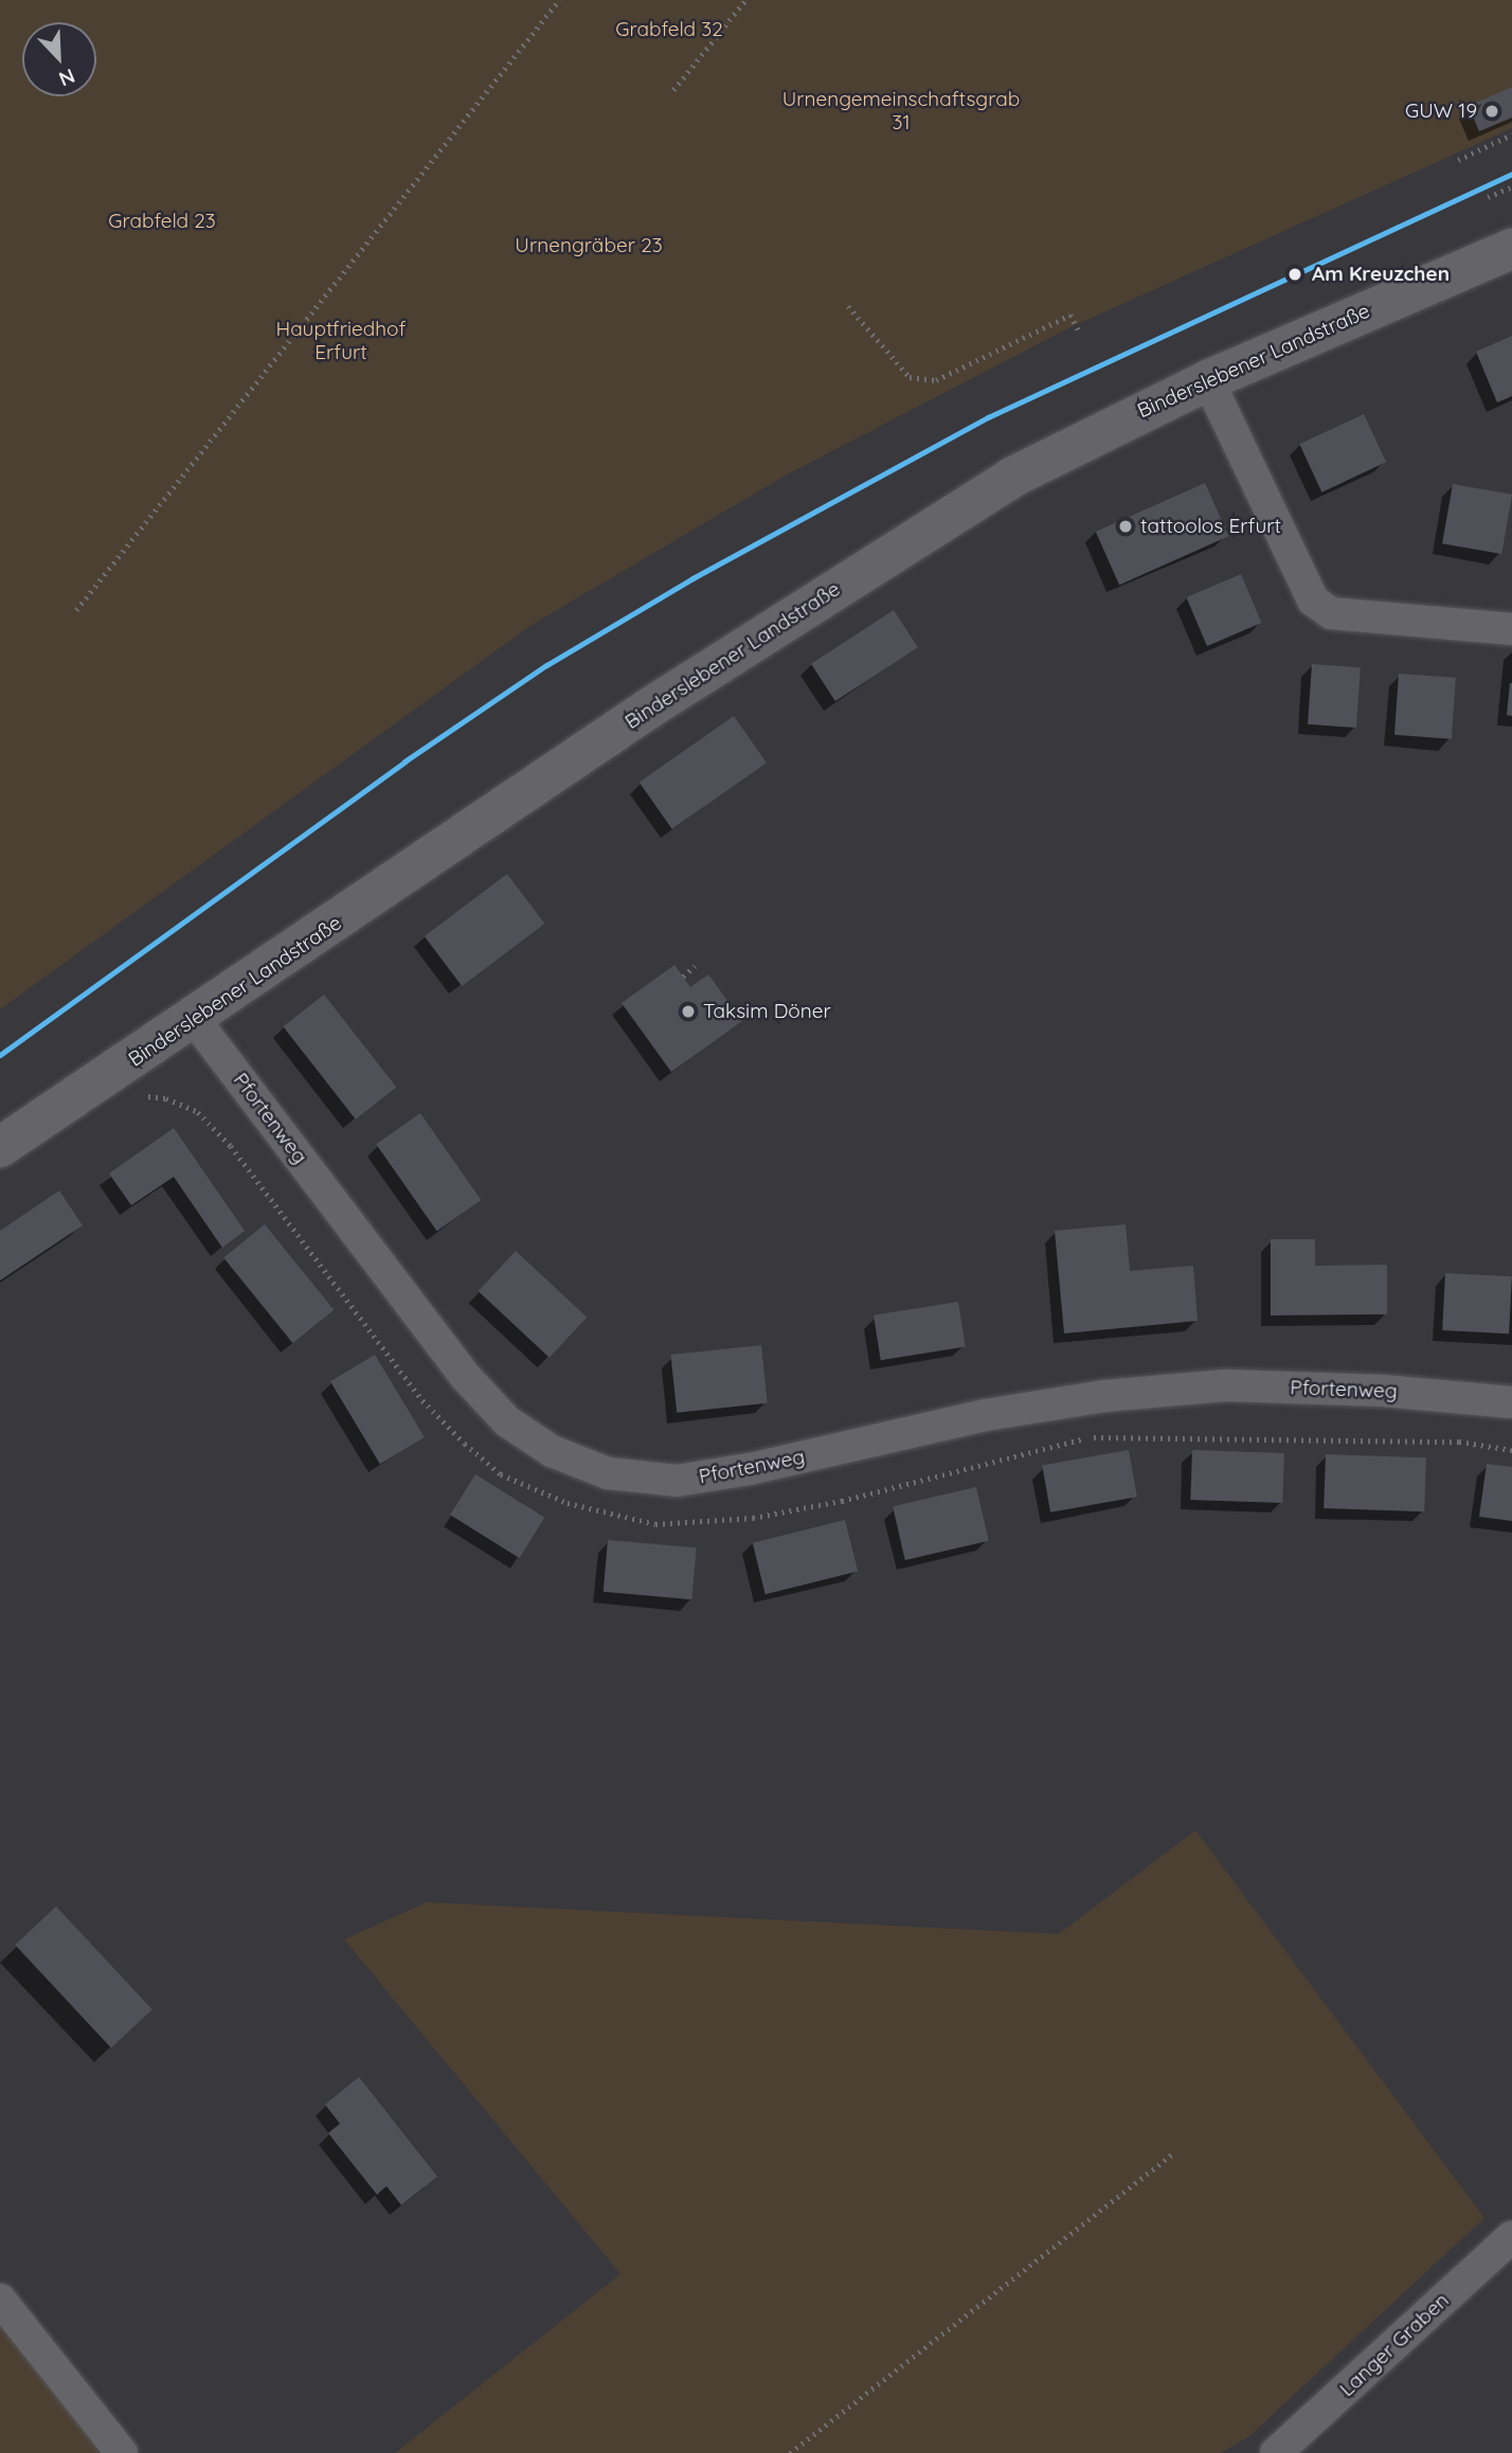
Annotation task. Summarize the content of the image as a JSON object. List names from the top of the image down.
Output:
{
  "streets": {
    "main road": ["Binderslebener Landstraße"],
    "street": ["Pfortenweg", "Langer Graben"]
  },
  "crossings": [
    ["Binderslebener Landstraße", "Pfortenweg"]
  ],
  "parks": [
    "Grabfeld 32",
    "Urnengemeinschaftsgrab 31",
    "Grabfeld 23",
    "Urnengräber 23",
    "Hauptfriedhof Erfurt"
  ],
  "places": [
    "GUW 19",
    "Am Kreuzchen",
    "tattoolos Erfurt",
    "Taksim Döner"
  ],
  "north": "bottom right"
}
